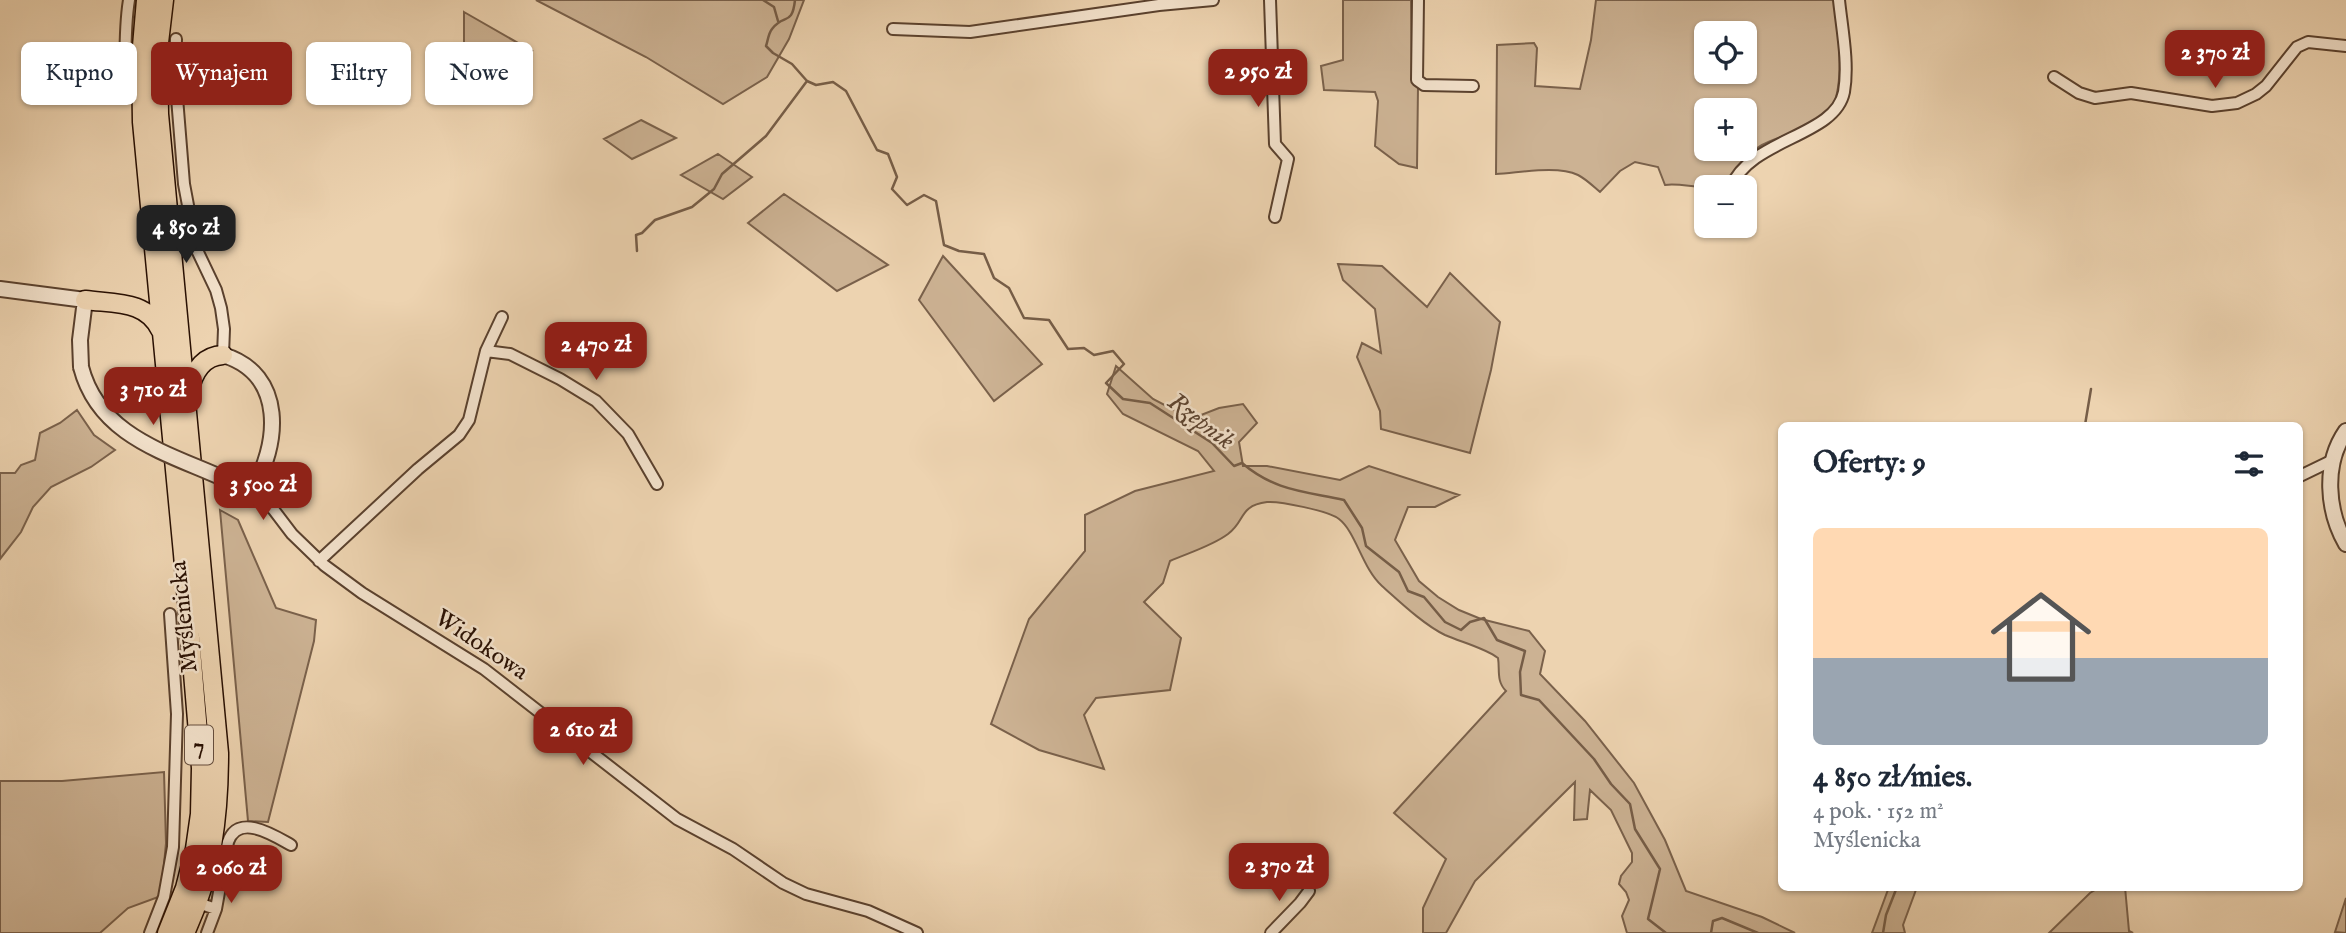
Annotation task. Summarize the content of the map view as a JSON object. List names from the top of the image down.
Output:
{
  "streets": {
    "highway": ["Myślenicka", "7"],
    "street": ["Widokowa"]
  },
  "water": ["Rzepnik"],
  "page": {
    "map_buttons": ["+", "−"],
    "price": [
      "2 370 zł",
      "2 950 zł",
      "4 850 zł",
      "2 470 zł",
      "3 710 zł",
      "3 500 zł",
      "2 610 zł",
      "2 370 zł",
      "2 060 zł"
    ],
    "chip": [
      "Kupno",
      "Wynajem",
      "Filtry",
      "Nowe"
    ],
    "heading": "Oferty: 9",
    "list": [
      {
        "name": "4 850 zł/mies.",
        "note": "4 pok. · 152 m² · Myślenicka"
      }
    ]
  }
}
